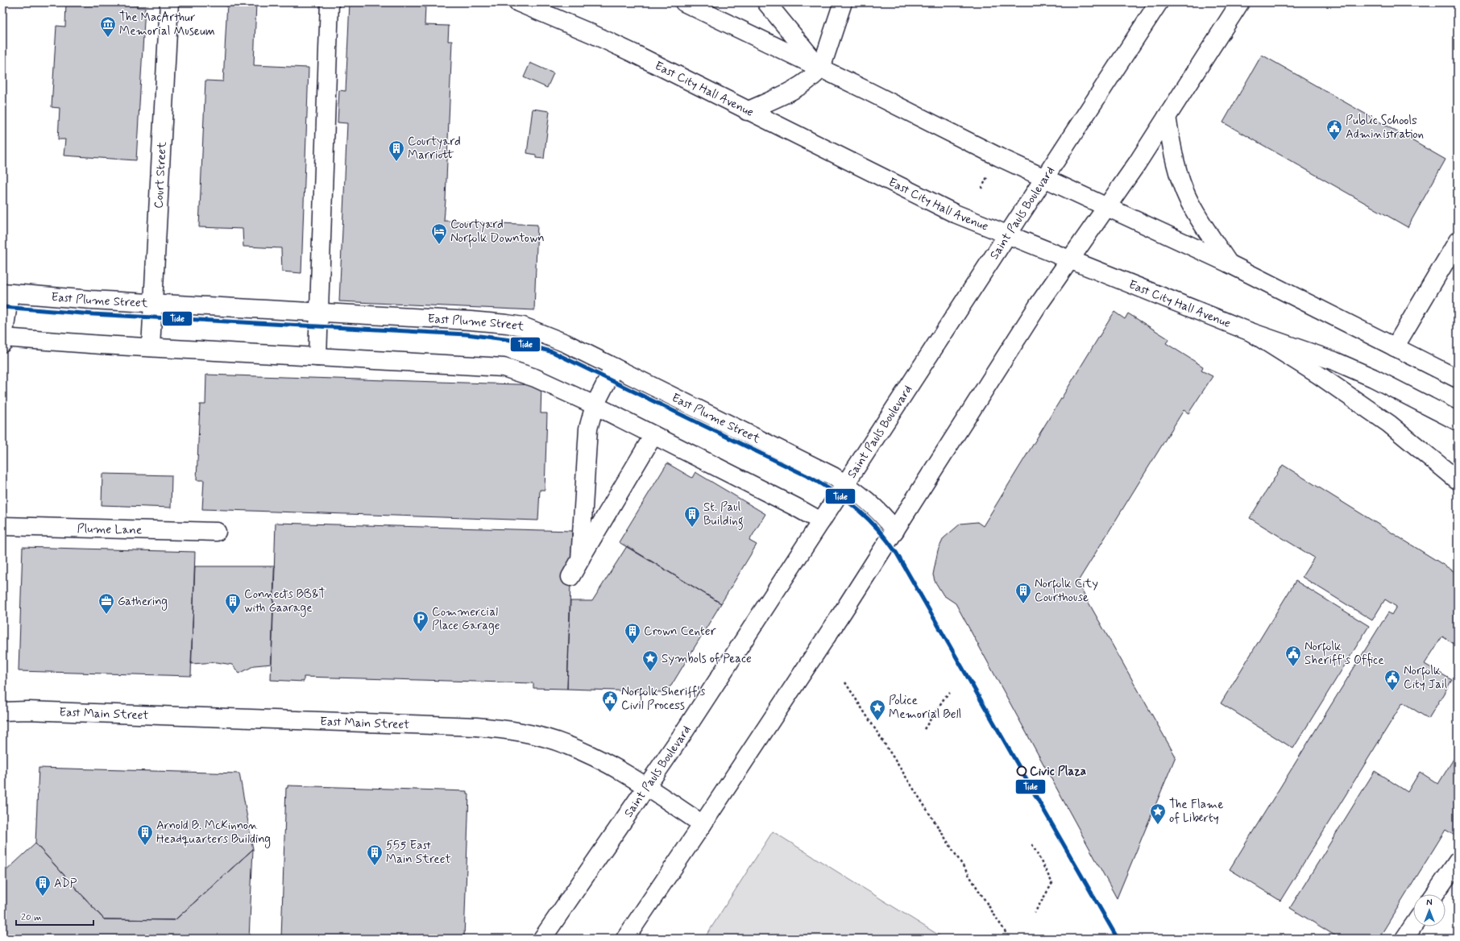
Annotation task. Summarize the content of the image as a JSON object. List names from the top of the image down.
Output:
{
  "streets": {
    "main road": [
      "East City Hall Avenue",
      "Court Street",
      "Saint Pauls Boulevard",
      "East Plume Street",
      "Plume Lane",
      "East Main Street"
    ]
  },
  "crossings": [
    ["East City Hall Avenue", "Saint Pauls Boulevard"],
    ["Court Street", "East Plume Street"],
    ["Saint Pauls Boulevard", "East Plume Street"],
    ["Saint Pauls Boulevard", "East Main Street"]
  ],
  "places": {
    "museum": ["The MacArthur Memorial Museum"],
    "public building": [
      "Public Schools Administration",
      "Norfolk Sheriff's Office",
      "Norfolk City Jail",
      "Norfolk Sheriff's Civil Process"
    ],
    "building": [
      "Courtyard Marriott",
      "St. Paul Building",
      "Norfolk City Courthouse",
      "Connects BB&T with Gaarage",
      "Crown Center",
      "Arnold B. McKinnon Headquarters Building",
      "555 East Main Street",
      "ADP"
    ],
    "hotel": ["Courtyard Norfolk Downtown"],
    "office": ["Gathering"],
    "parking": ["Commercial Place Garage"],
    "place": ["Symbols of Peace", "Police Memorial Bell", "The Flame of Liberty"],
    "other": ["Civic Plaza"]
  },
  "lines": ["transit line Tide"],
  "scale_bar": "20 m",
  "north": "top"
}
